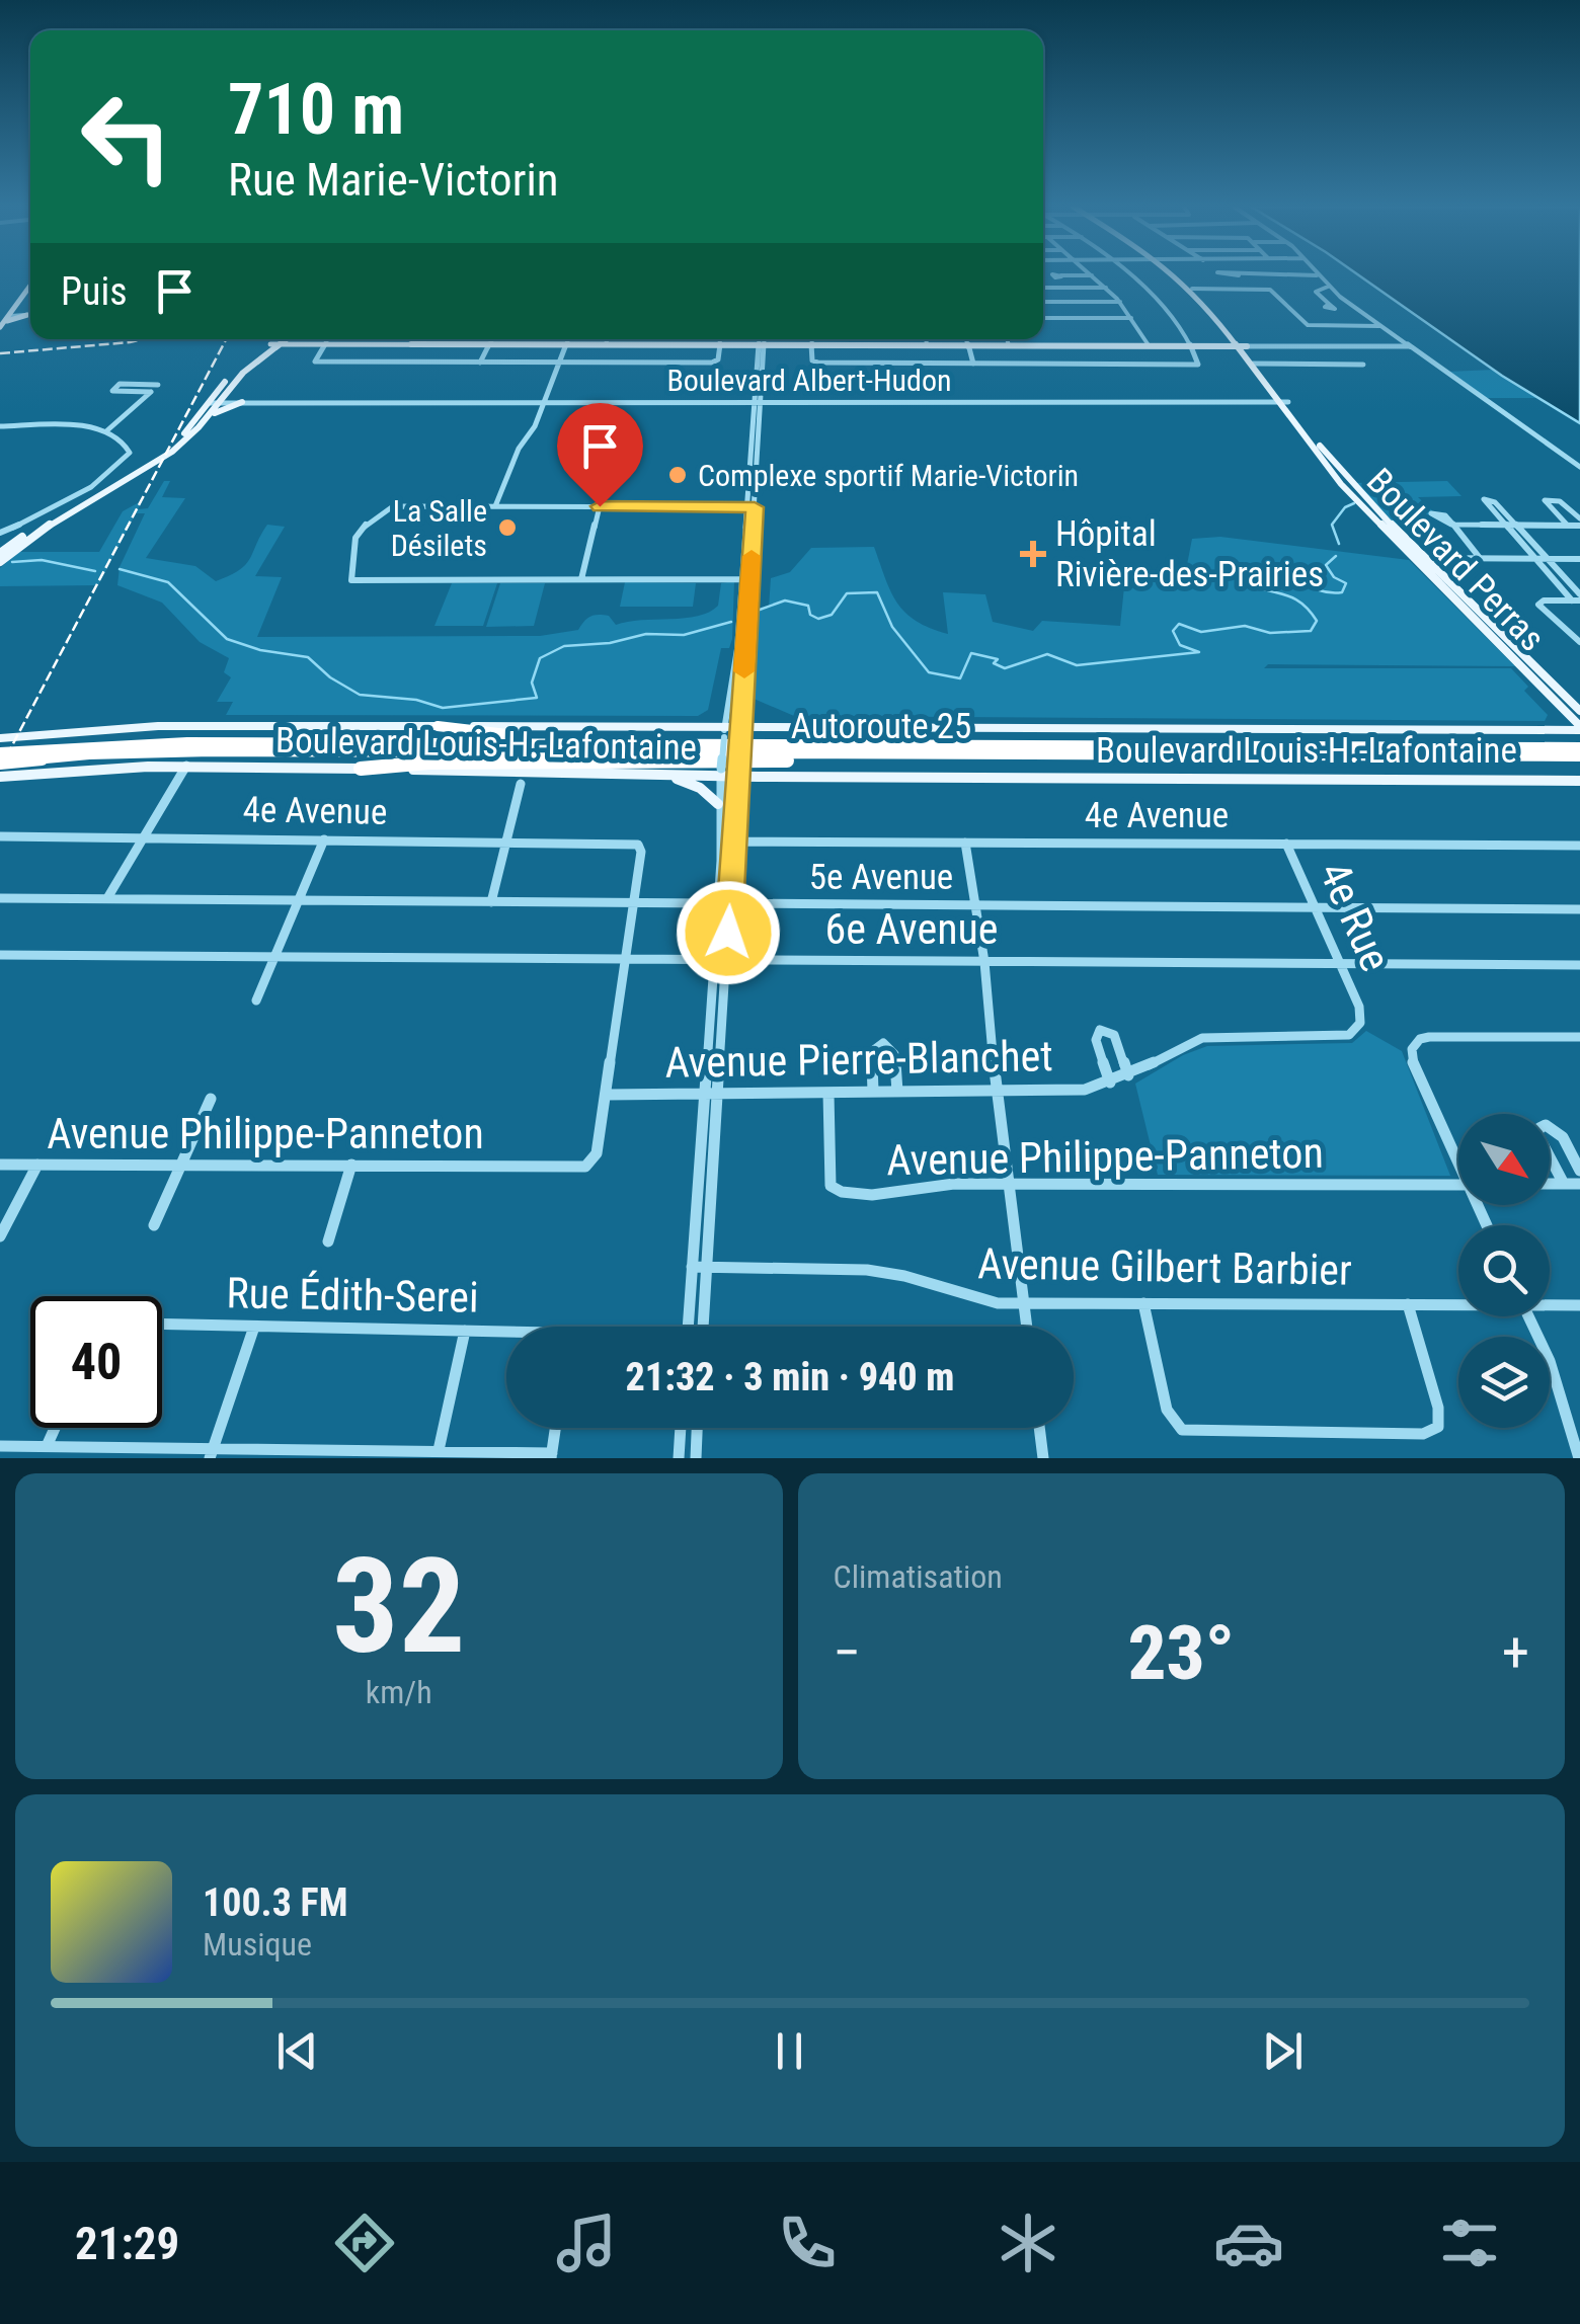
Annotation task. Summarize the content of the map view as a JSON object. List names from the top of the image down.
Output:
{
  "streets": {
    "highway": ["Autoroute 25"],
    "main road": ["Boulevard Perras", "Boulevard Louis-H.-Lafontaine"],
    "street": [
      "Boulevard Albert-Hudon",
      "4e Avenue",
      "5e Avenue",
      "4e Rue",
      "6e Avenue",
      "Avenue Pierre-Blanchet",
      "Avenue Philippe-Panneton",
      "Avenue Gilbert Barbier",
      "Rue Édith-Serei"
    ]
  },
  "crossings": [
    ["Boulevard Albert-Hudon", "Boulevard Perras"],
    ["Boulevard Perras", "Boulevard Louis-H.-Lafontaine"],
    ["4e Avenue", "5e Avenue"],
    ["4e Avenue", "4e Rue"],
    ["5e Avenue", "4e Rue"],
    ["4e Rue", "6e Avenue"],
    ["4e Rue", "Avenue Pierre-Blanchet"],
    ["Avenue Pierre-Blanchet", "Avenue Philippe-Panneton"]
  ],
  "places": {
    "other": ["Complexe sportif Marie-Victorin", "La Salle Désilets"],
    "health": ["Hôpital Rivière-des-Prairies"]
  },
  "north": "bottom right",
  "page": {
    "turn": ["710 m", "Rue Marie-Victorin"],
    "then": "Puis",
    "limit": "40",
    "trip": "21:32 · 3 min · 940 m",
    "tile": [
      ["32", "km/h"],
      "Climatisation"
    ],
    "heat": ["−", "23°", "+"],
    "song": ["100.3 FM", "Musique"],
    "tabs": "21:29"
  }
}
